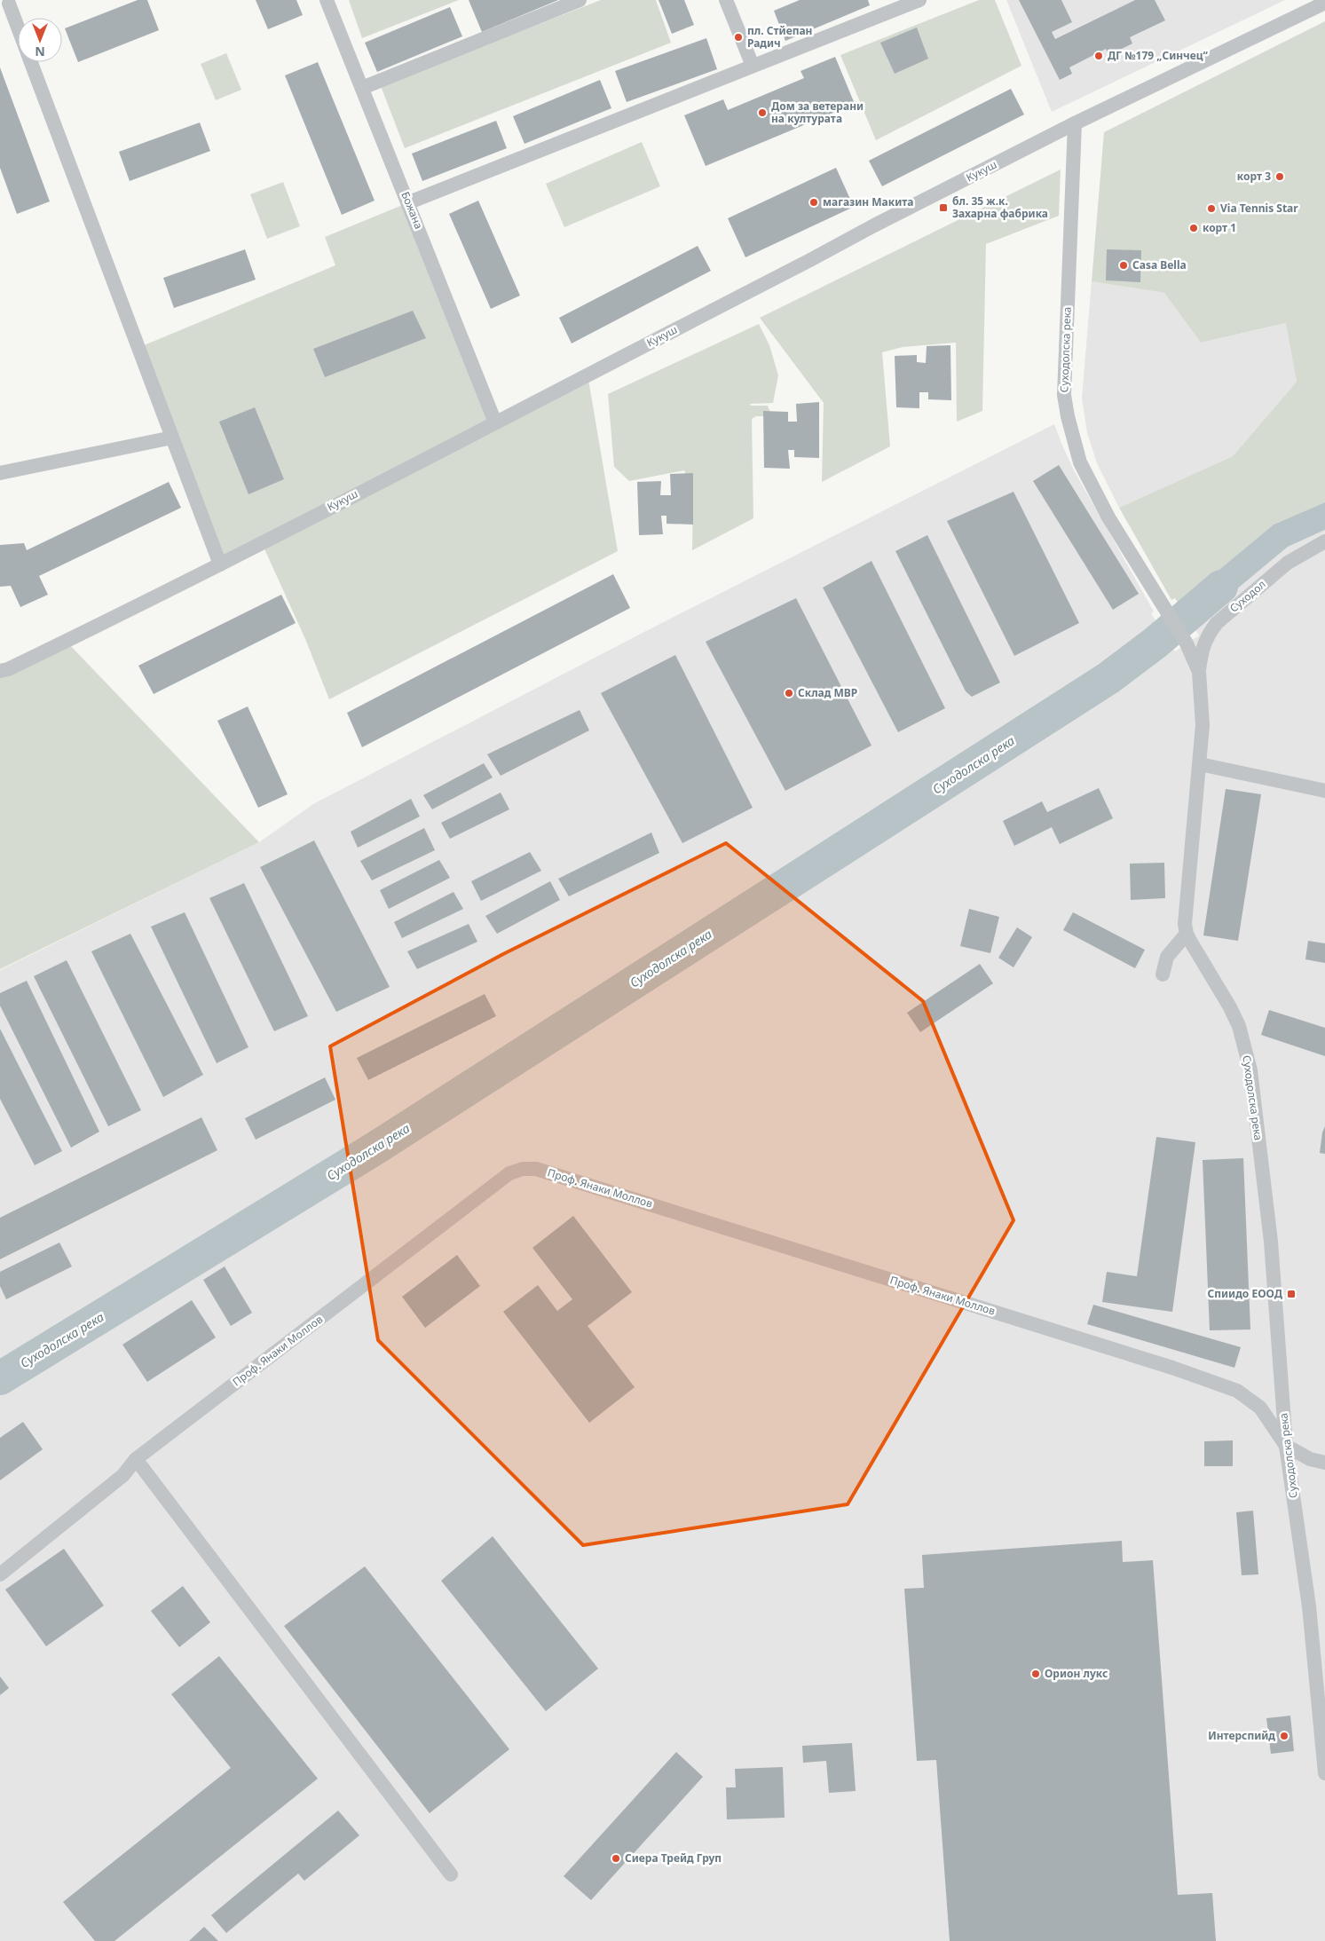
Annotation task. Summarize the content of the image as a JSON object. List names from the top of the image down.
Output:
{
  "streets": {
    "street": [
      "Кукуш",
      "Божана",
      "Суходолска река",
      "Суходол",
      "Проф. Янаки Моллов"
    ]
  },
  "crossings": [
    ["Кукуш", "Божана"],
    ["Кукуш", "Суходолска река"],
    ["Суходолска река", "Суходол"],
    ["Суходолска река", "Проф. Янаки Моллов"]
  ],
  "water": ["Суходолска река"],
  "places": {
    "other": [
      "пл. Стйепан Радич",
      "ДГ №179 „Синчец“",
      "Дом за ветерани на културата",
      "корт 3",
      "магазин Макита",
      "Via Tennis Star",
      "корт 1",
      "Casa Bella",
      "Склад МВР",
      "Орион лукс",
      "Интерспийд",
      "Сиера Трейд Груп"
    ],
    "transit": ["бл. 35 ж.к. Захарна фабрика", "Спиидо ЕООД"]
  },
  "north": "bottom"
}
